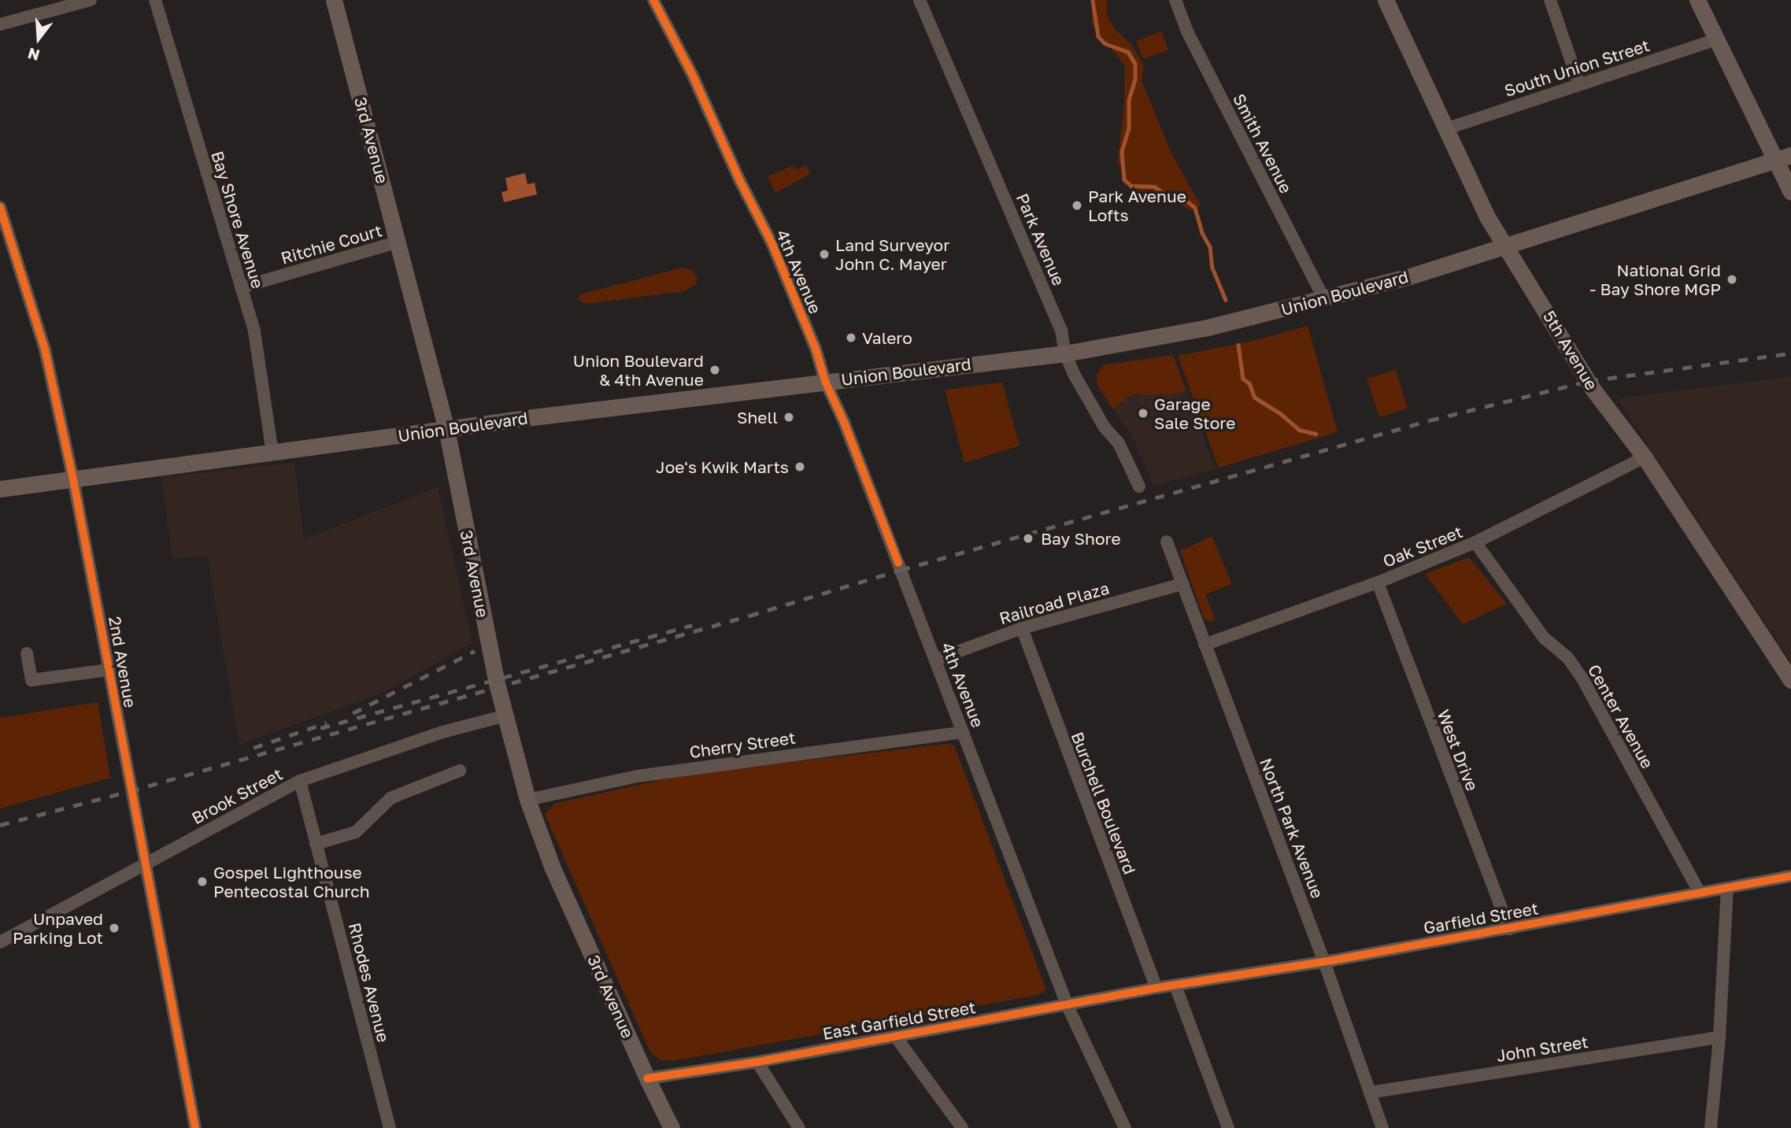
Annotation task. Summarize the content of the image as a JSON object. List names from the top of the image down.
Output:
{
  "streets": {
    "main road": ["3rd Avenue", "Union Boulevard", "5th Avenue"],
    "street": [
      "South Union Street",
      "Smith Avenue",
      "Bay Shore Avenue",
      "Park Avenue",
      "Ritchie Court",
      "4th Avenue",
      "Oak Street",
      "Railroad Plaza",
      "2nd Avenue",
      "Center Avenue",
      "Cherry Street",
      "West Drive",
      "Brook Street",
      "Burchell Boulevard",
      "North Park Avenue",
      "Garfield Street",
      "Rhodes Avenue",
      "East Garfield Street",
      "John Street"
    ]
  },
  "crossings": [
    ["South Union Street", "5th Avenue"],
    ["3rd Avenue", "Ritchie Court"],
    ["3rd Avenue", "Union Boulevard"],
    ["3rd Avenue", "Cherry Street"],
    ["3rd Avenue", "Brook Street"],
    ["3rd Avenue", "East Garfield Street"],
    ["Smith Avenue", "Union Boulevard"],
    ["Bay Shore Avenue", "Ritchie Court"],
    ["Bay Shore Avenue", "Union Boulevard"],
    ["Park Avenue", "Union Boulevard"],
    ["4th Avenue", "Union Boulevard"],
    ["4th Avenue", "Railroad Plaza"],
    ["4th Avenue", "Cherry Street"],
    ["4th Avenue", "East Garfield Street"],
    ["Union Boulevard", "5th Avenue"],
    ["Union Boulevard", "2nd Avenue"],
    ["5th Avenue", "Oak Street"],
    ["Oak Street", "Center Avenue"],
    ["Oak Street", "West Drive"],
    ["Oak Street", "North Park Avenue"],
    ["Railroad Plaza", "Burchell Boulevard"],
    ["Railroad Plaza", "North Park Avenue"],
    ["2nd Avenue", "Brook Street"],
    ["Center Avenue", "Garfield Street"],
    ["West Drive", "Garfield Street"],
    ["Brook Street", "Rhodes Avenue"],
    ["Burchell Boulevard", "Garfield Street"],
    ["Burchell Boulevard", "East Garfield Street"],
    ["North Park Avenue", "Garfield Street"],
    ["North Park Avenue", "John Street"],
    ["Garfield Street", "East Garfield Street"]
  ],
  "places": [
    "Park Avenue Lofts",
    "Land Surveyor John C. Mayer",
    "National Grid - Bay Shore MGP",
    "Valero",
    "Union Boulevard & 4th Avenue",
    "Garage Sale Store",
    "Shell",
    "Joe's Kwik Marts",
    "Bay Shore",
    "Gospel Lighthouse Pentecostal Church",
    "Unpaved Parking Lot"
  ],
  "north": "bottom"
}
